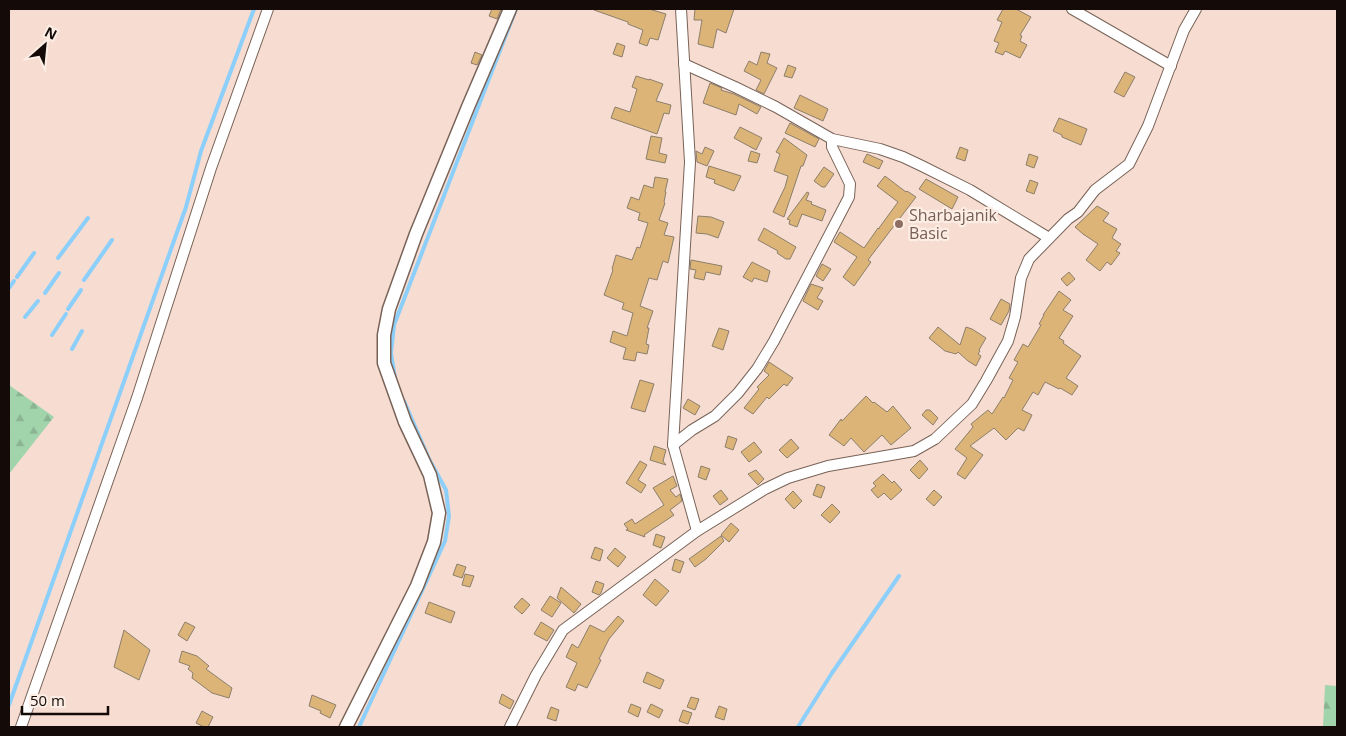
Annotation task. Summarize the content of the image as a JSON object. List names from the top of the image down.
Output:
{
  "places": ["Sharbajanik Basic"],
  "scale_bar": "50 m",
  "north": "top right"
}
